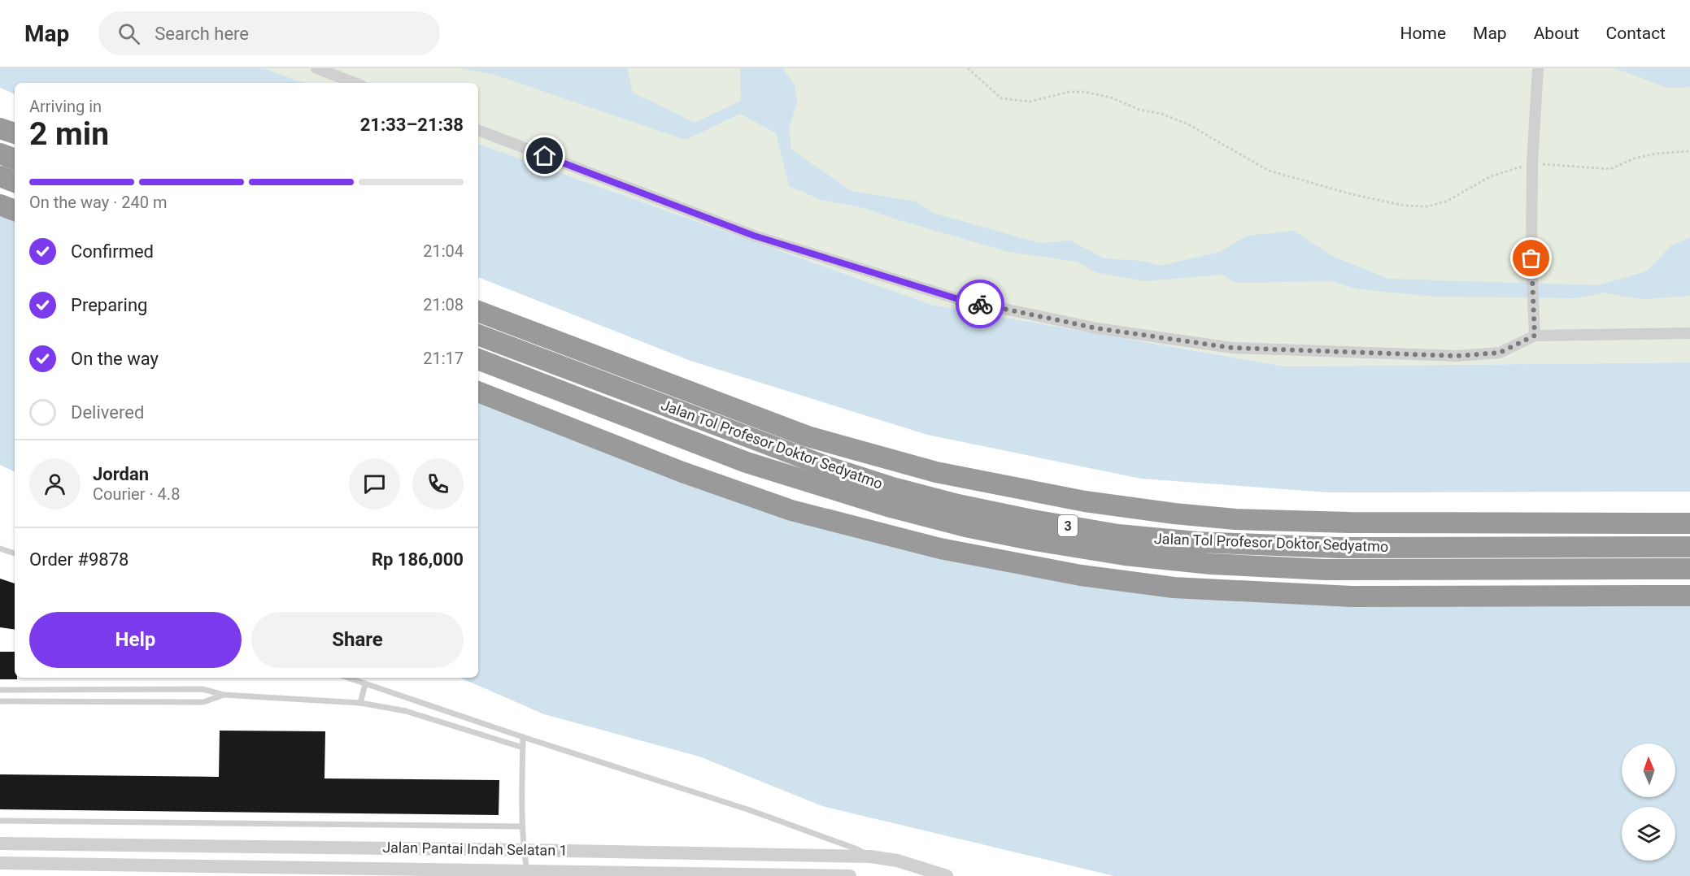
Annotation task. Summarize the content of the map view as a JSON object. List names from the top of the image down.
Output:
{
  "streets": {
    "highway": ["Jalan Tol Profesor Doktor Sedyatmo", "3"],
    "street": ["Jalan Pantai Indah Selatan 1"]
  },
  "north": "top",
  "page": {
    "header": "Map",
    "search": "Search here",
    "nav": [
      "Home",
      "Map",
      "About",
      "Contact"
    ],
    "heading": ["2 min", "Arriving in", "21:33–21:38"],
    "panel": [
      "Jordan",
      "Courier · 4.8",
      "Order #9878",
      "Rp 186,000"
    ],
    "bar": "On the way · 240 m",
    "list": [
      ["Confirmed", "21:04"],
      ["Preparing", "21:08"],
      ["On the way", "21:17"],
      "Delivered"
    ],
    "buttons": ["Help", "Share"]
  }
}
